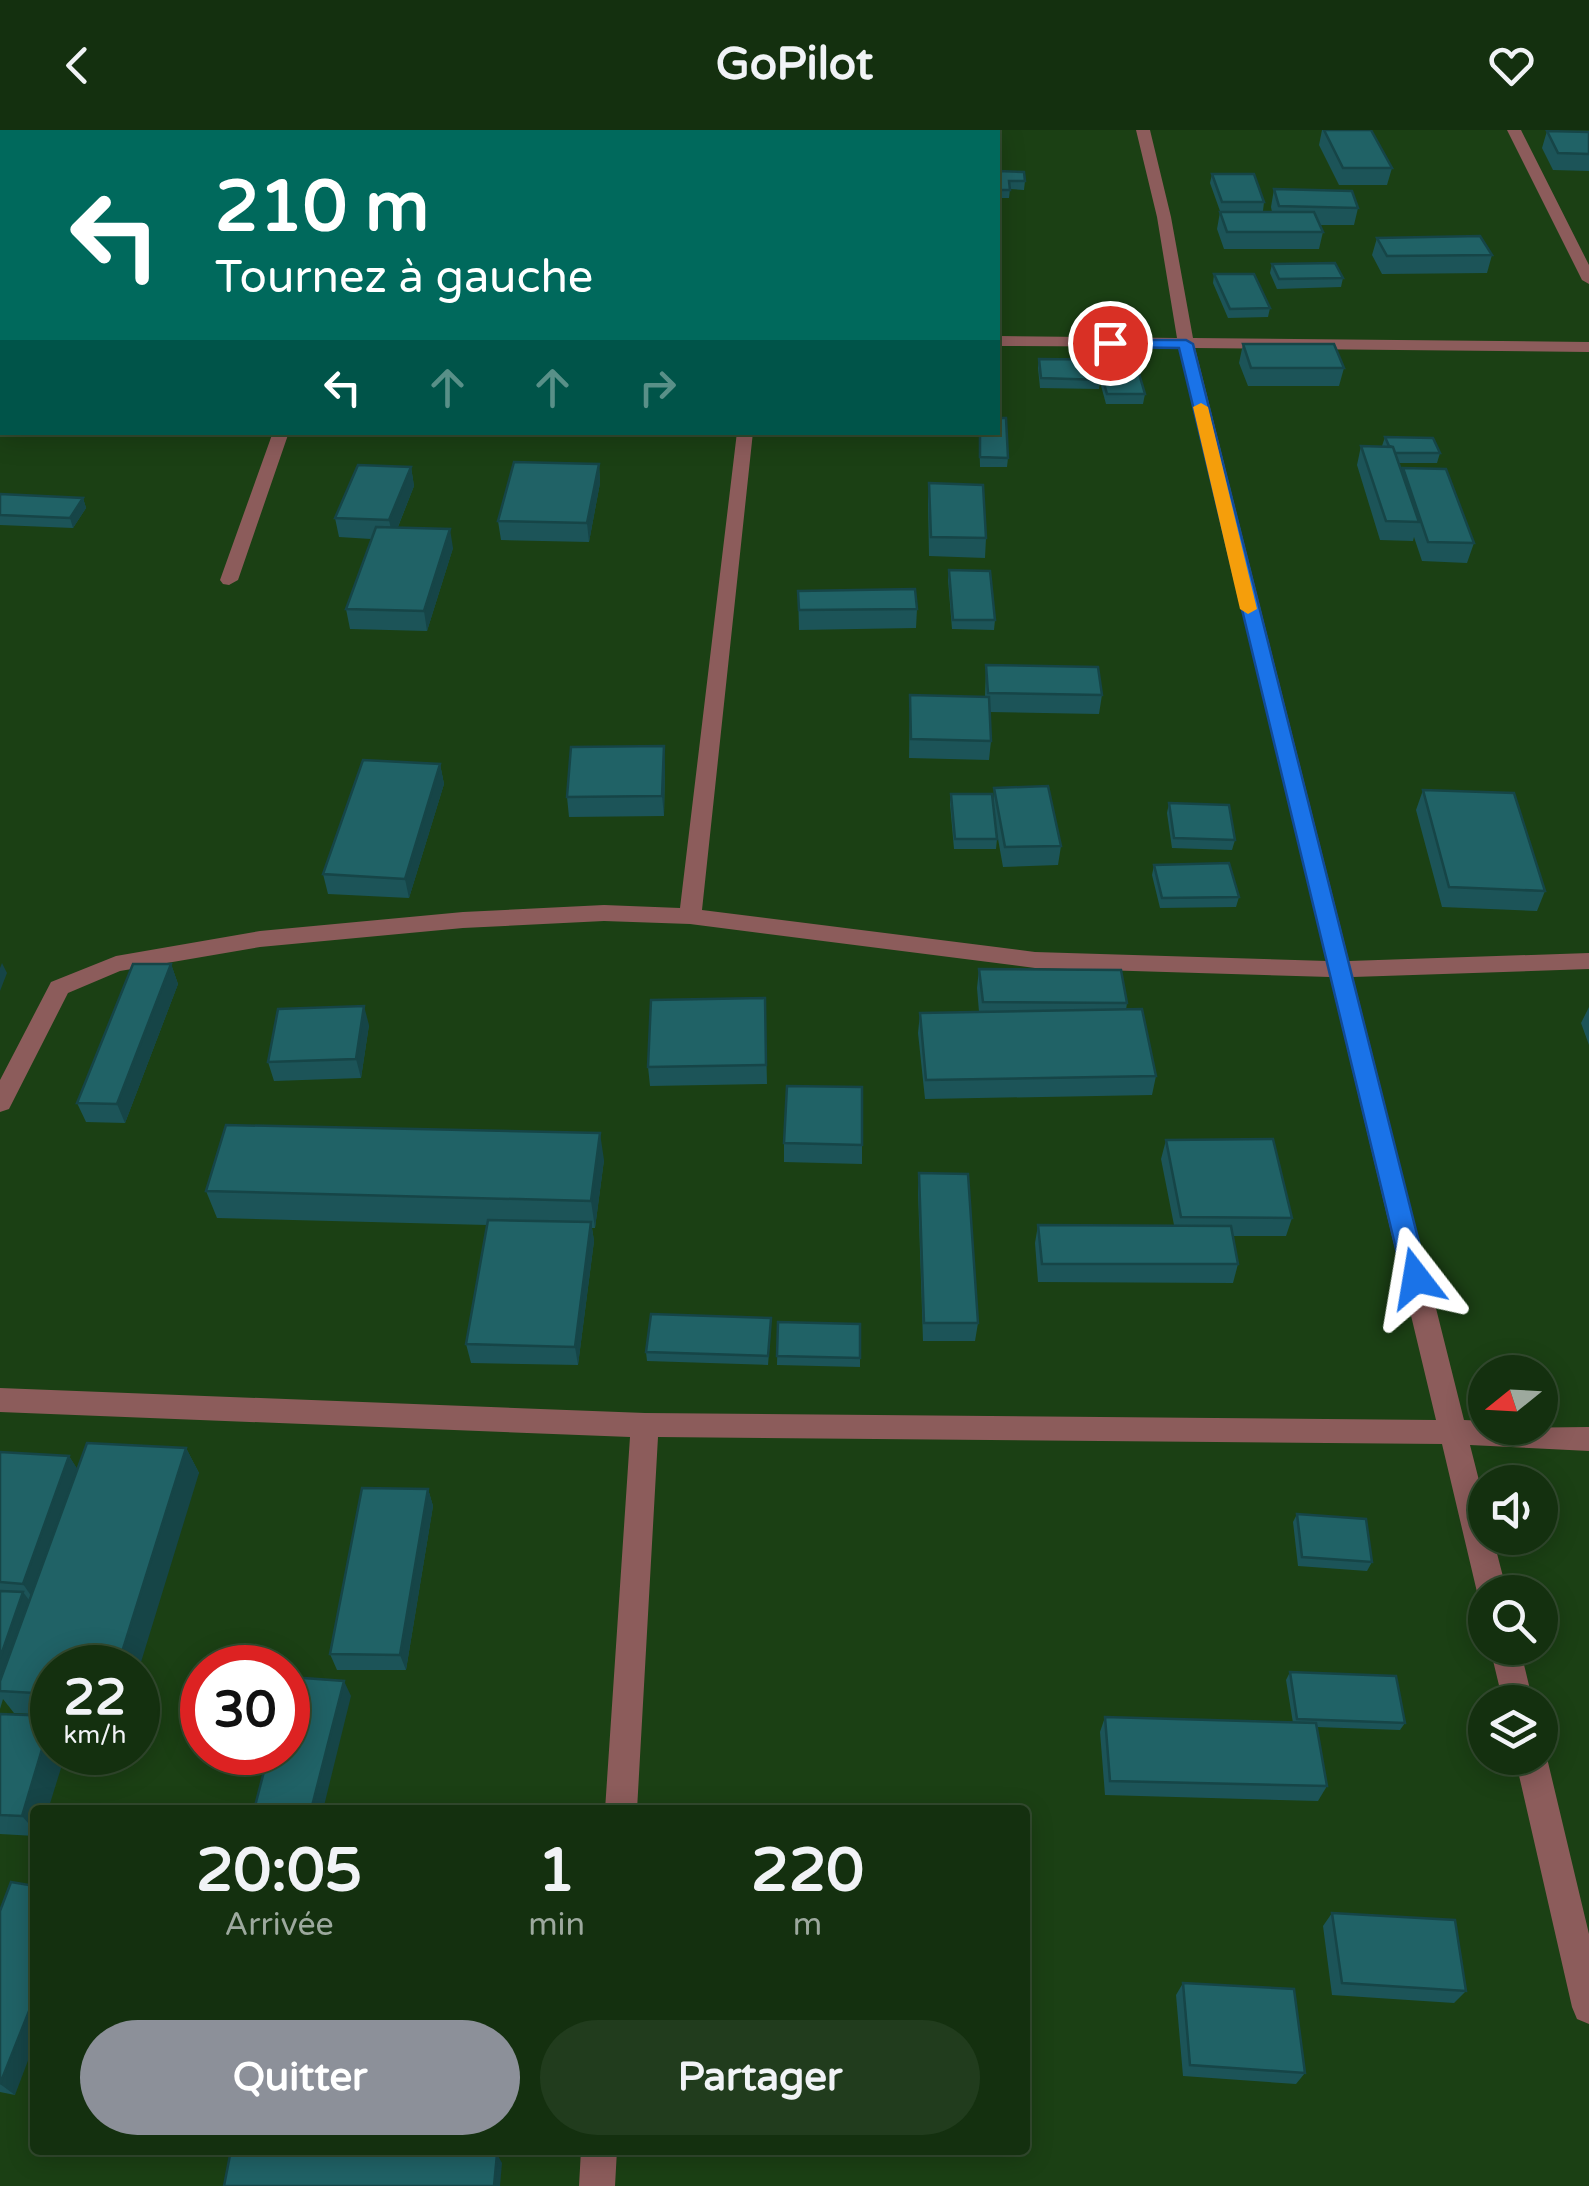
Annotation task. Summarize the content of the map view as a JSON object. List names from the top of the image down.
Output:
{
  "north": "left",
  "page": {
    "header": "GoPilot",
    "turn": ["210 m", "Tournez à gauche"],
    "speed": "22 km/h",
    "limit": "30",
    "eta": [
      "20:05",
      "Arrivée",
      "1",
      "min",
      "220",
      "m"
    ],
    "buttons": ["Quitter", "Partager"]
  }
}
